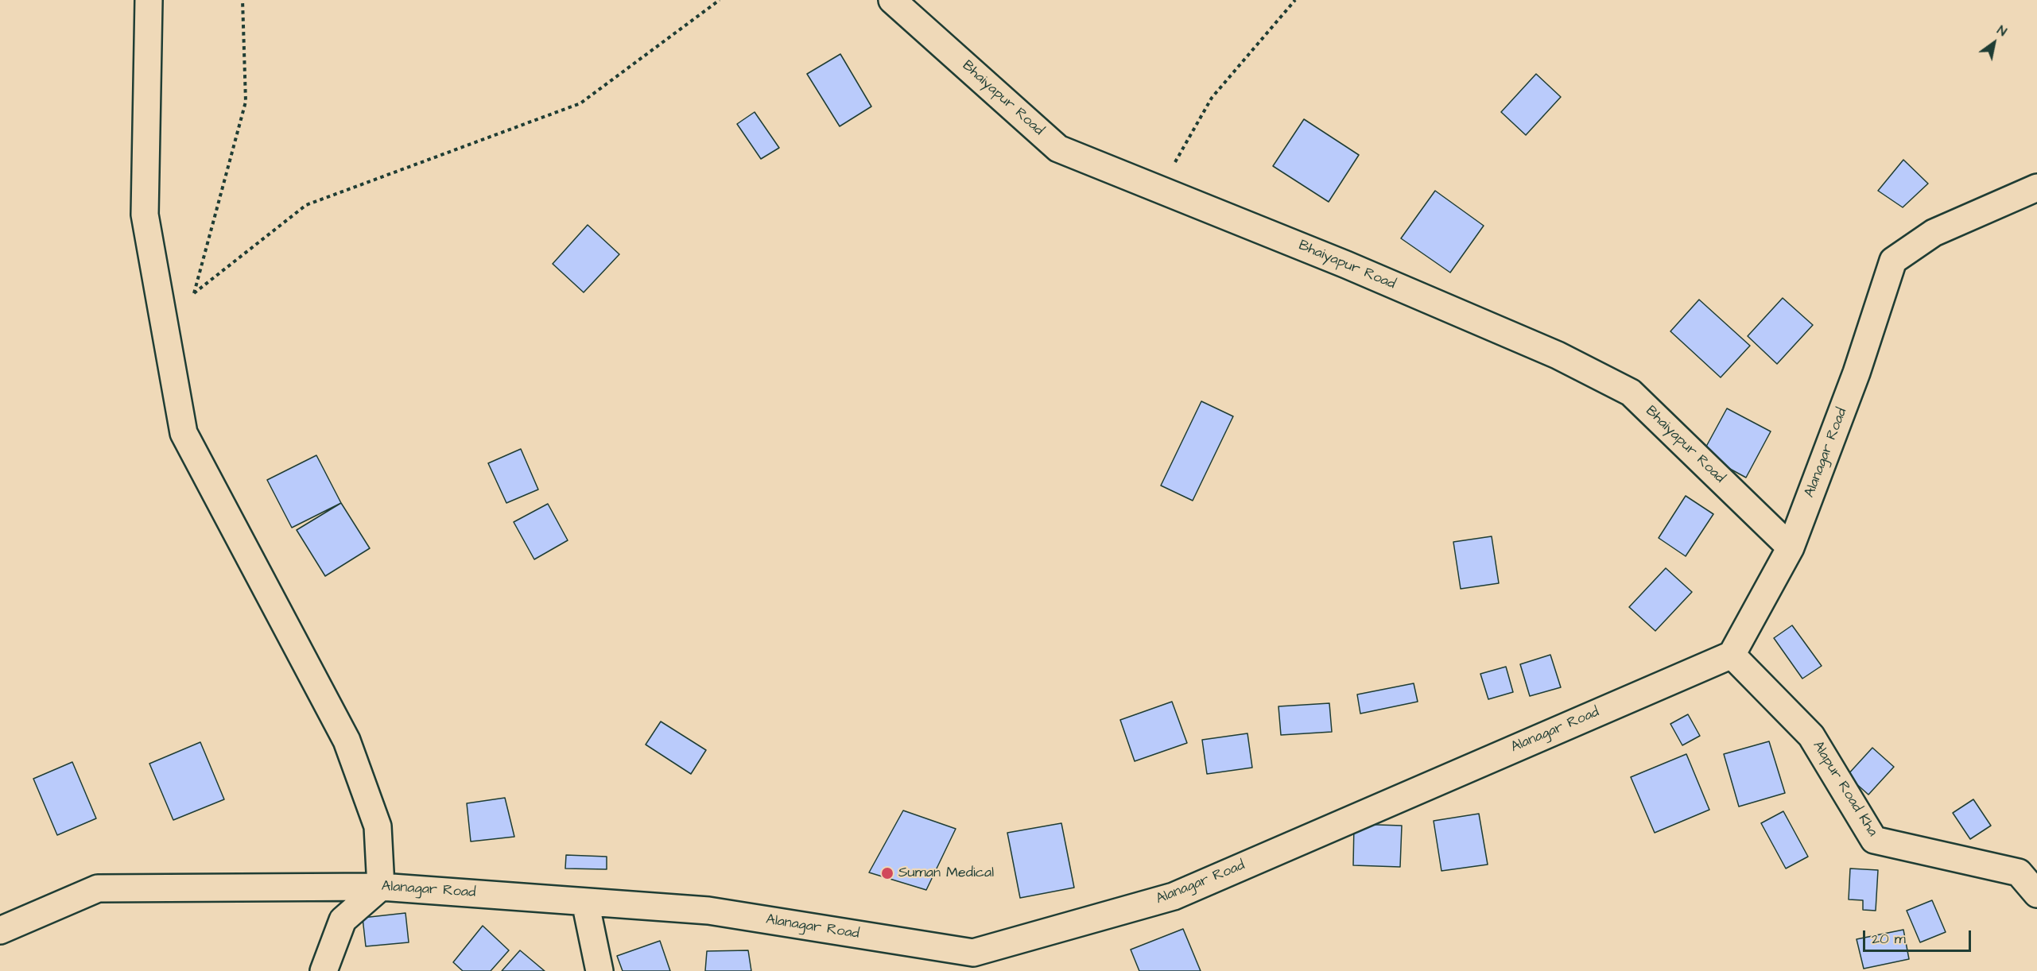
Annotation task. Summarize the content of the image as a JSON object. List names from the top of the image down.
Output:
{
  "streets": {
    "street": ["Bhaiyapur Road", "Alanagar Road", "Alapur Road Kha"]
  },
  "crossings": [
    ["Bhaiyapur Road", "Alanagar Road"],
    ["Alanagar Road", "Alapur Road Kha"]
  ],
  "places": ["Suman Medical"],
  "scale_bar": "20 m",
  "north": "top right"
}
